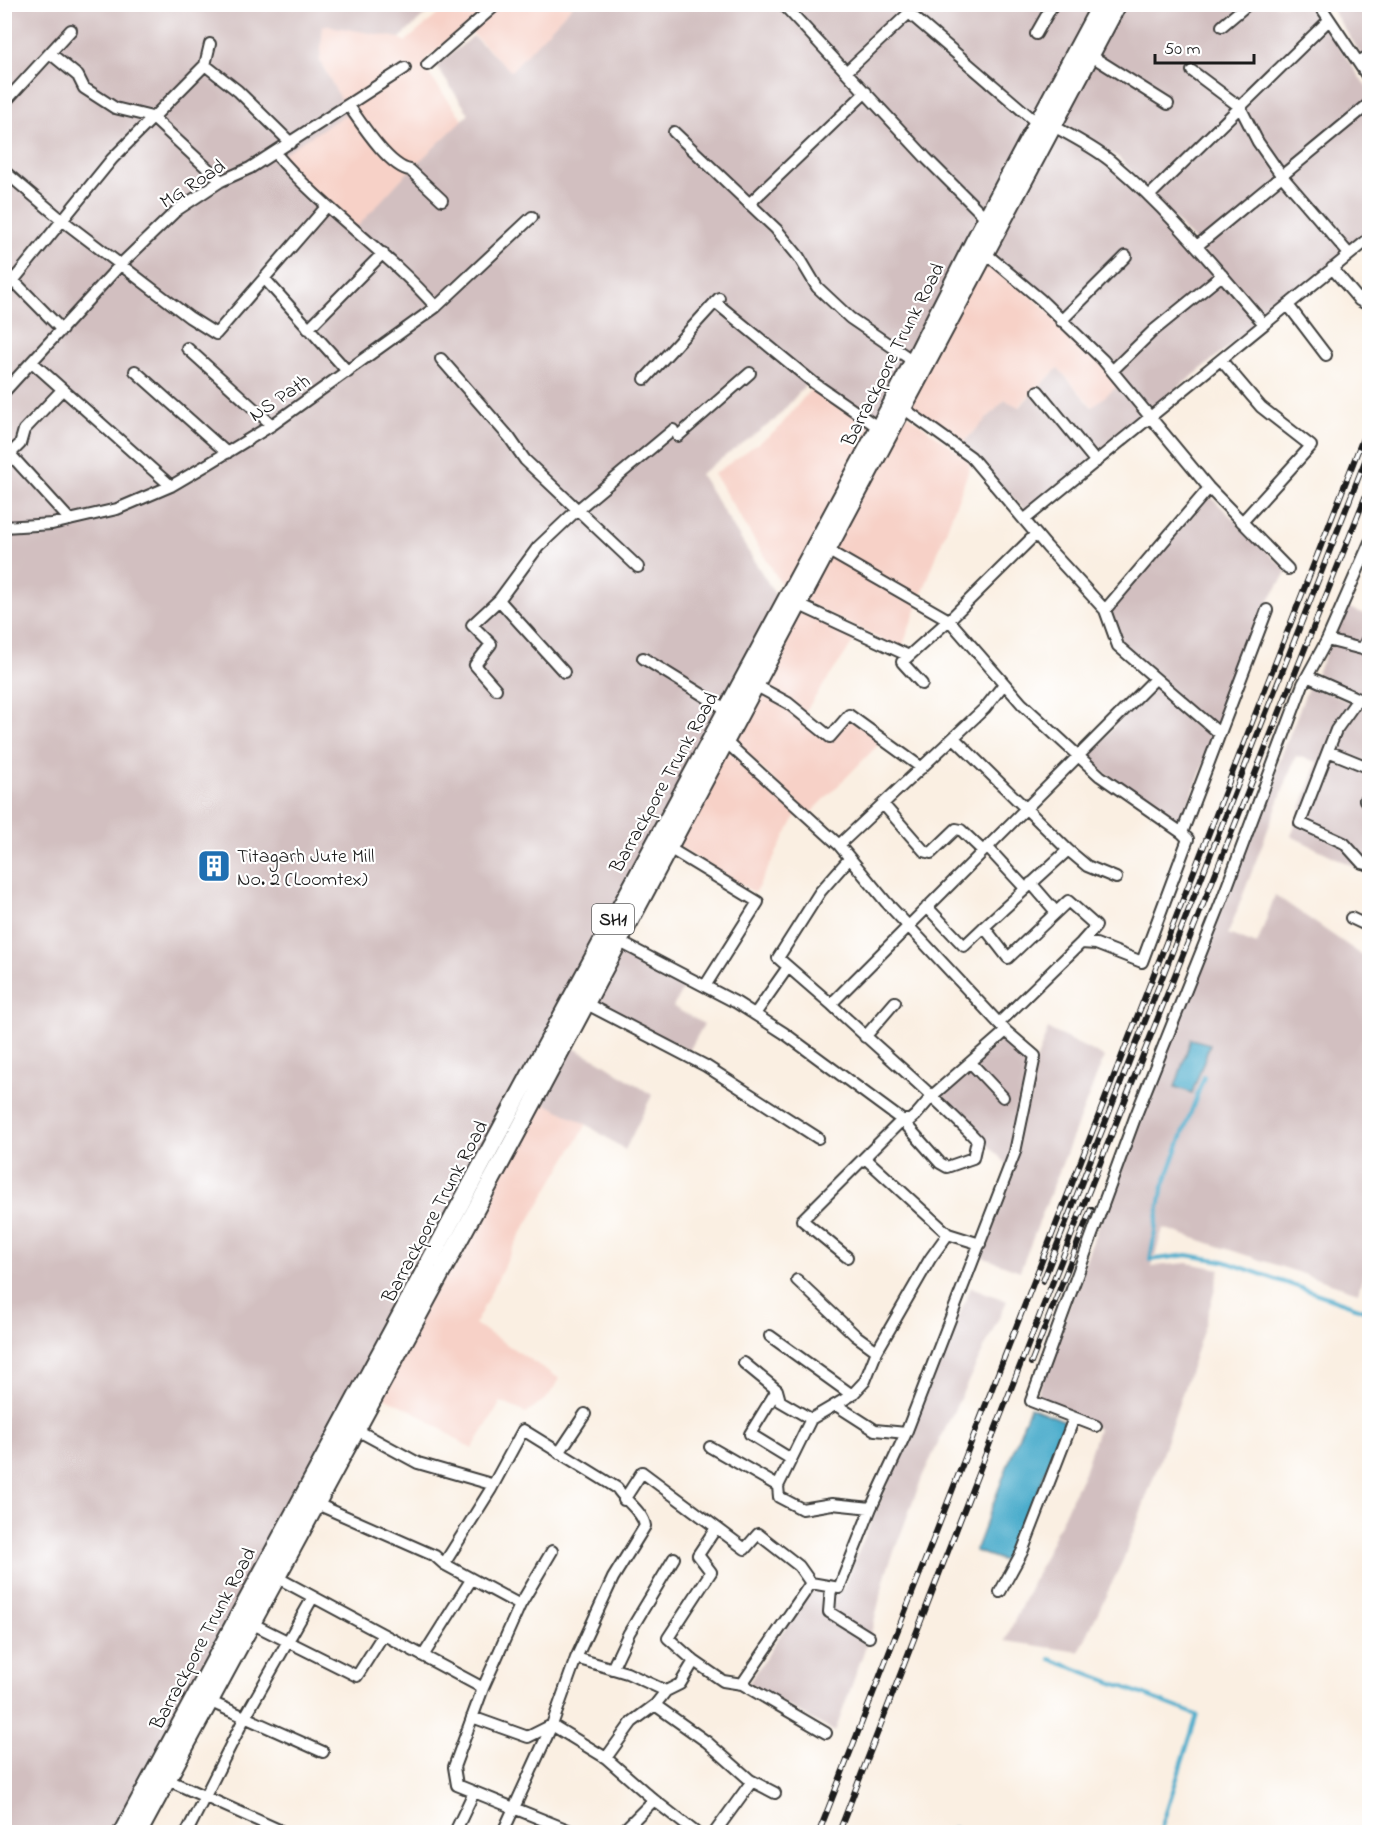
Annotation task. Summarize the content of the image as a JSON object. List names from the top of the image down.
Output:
{
  "streets": {
    "main road": ["Barrackpore Trunk Road", "SH1"],
    "street": ["MG Road", "NS Path"]
  },
  "places": {
    "building": ["Titagarh Jute Mill No. 2 (Loomtex)"]
  },
  "scale_bar": "50 m"
}
